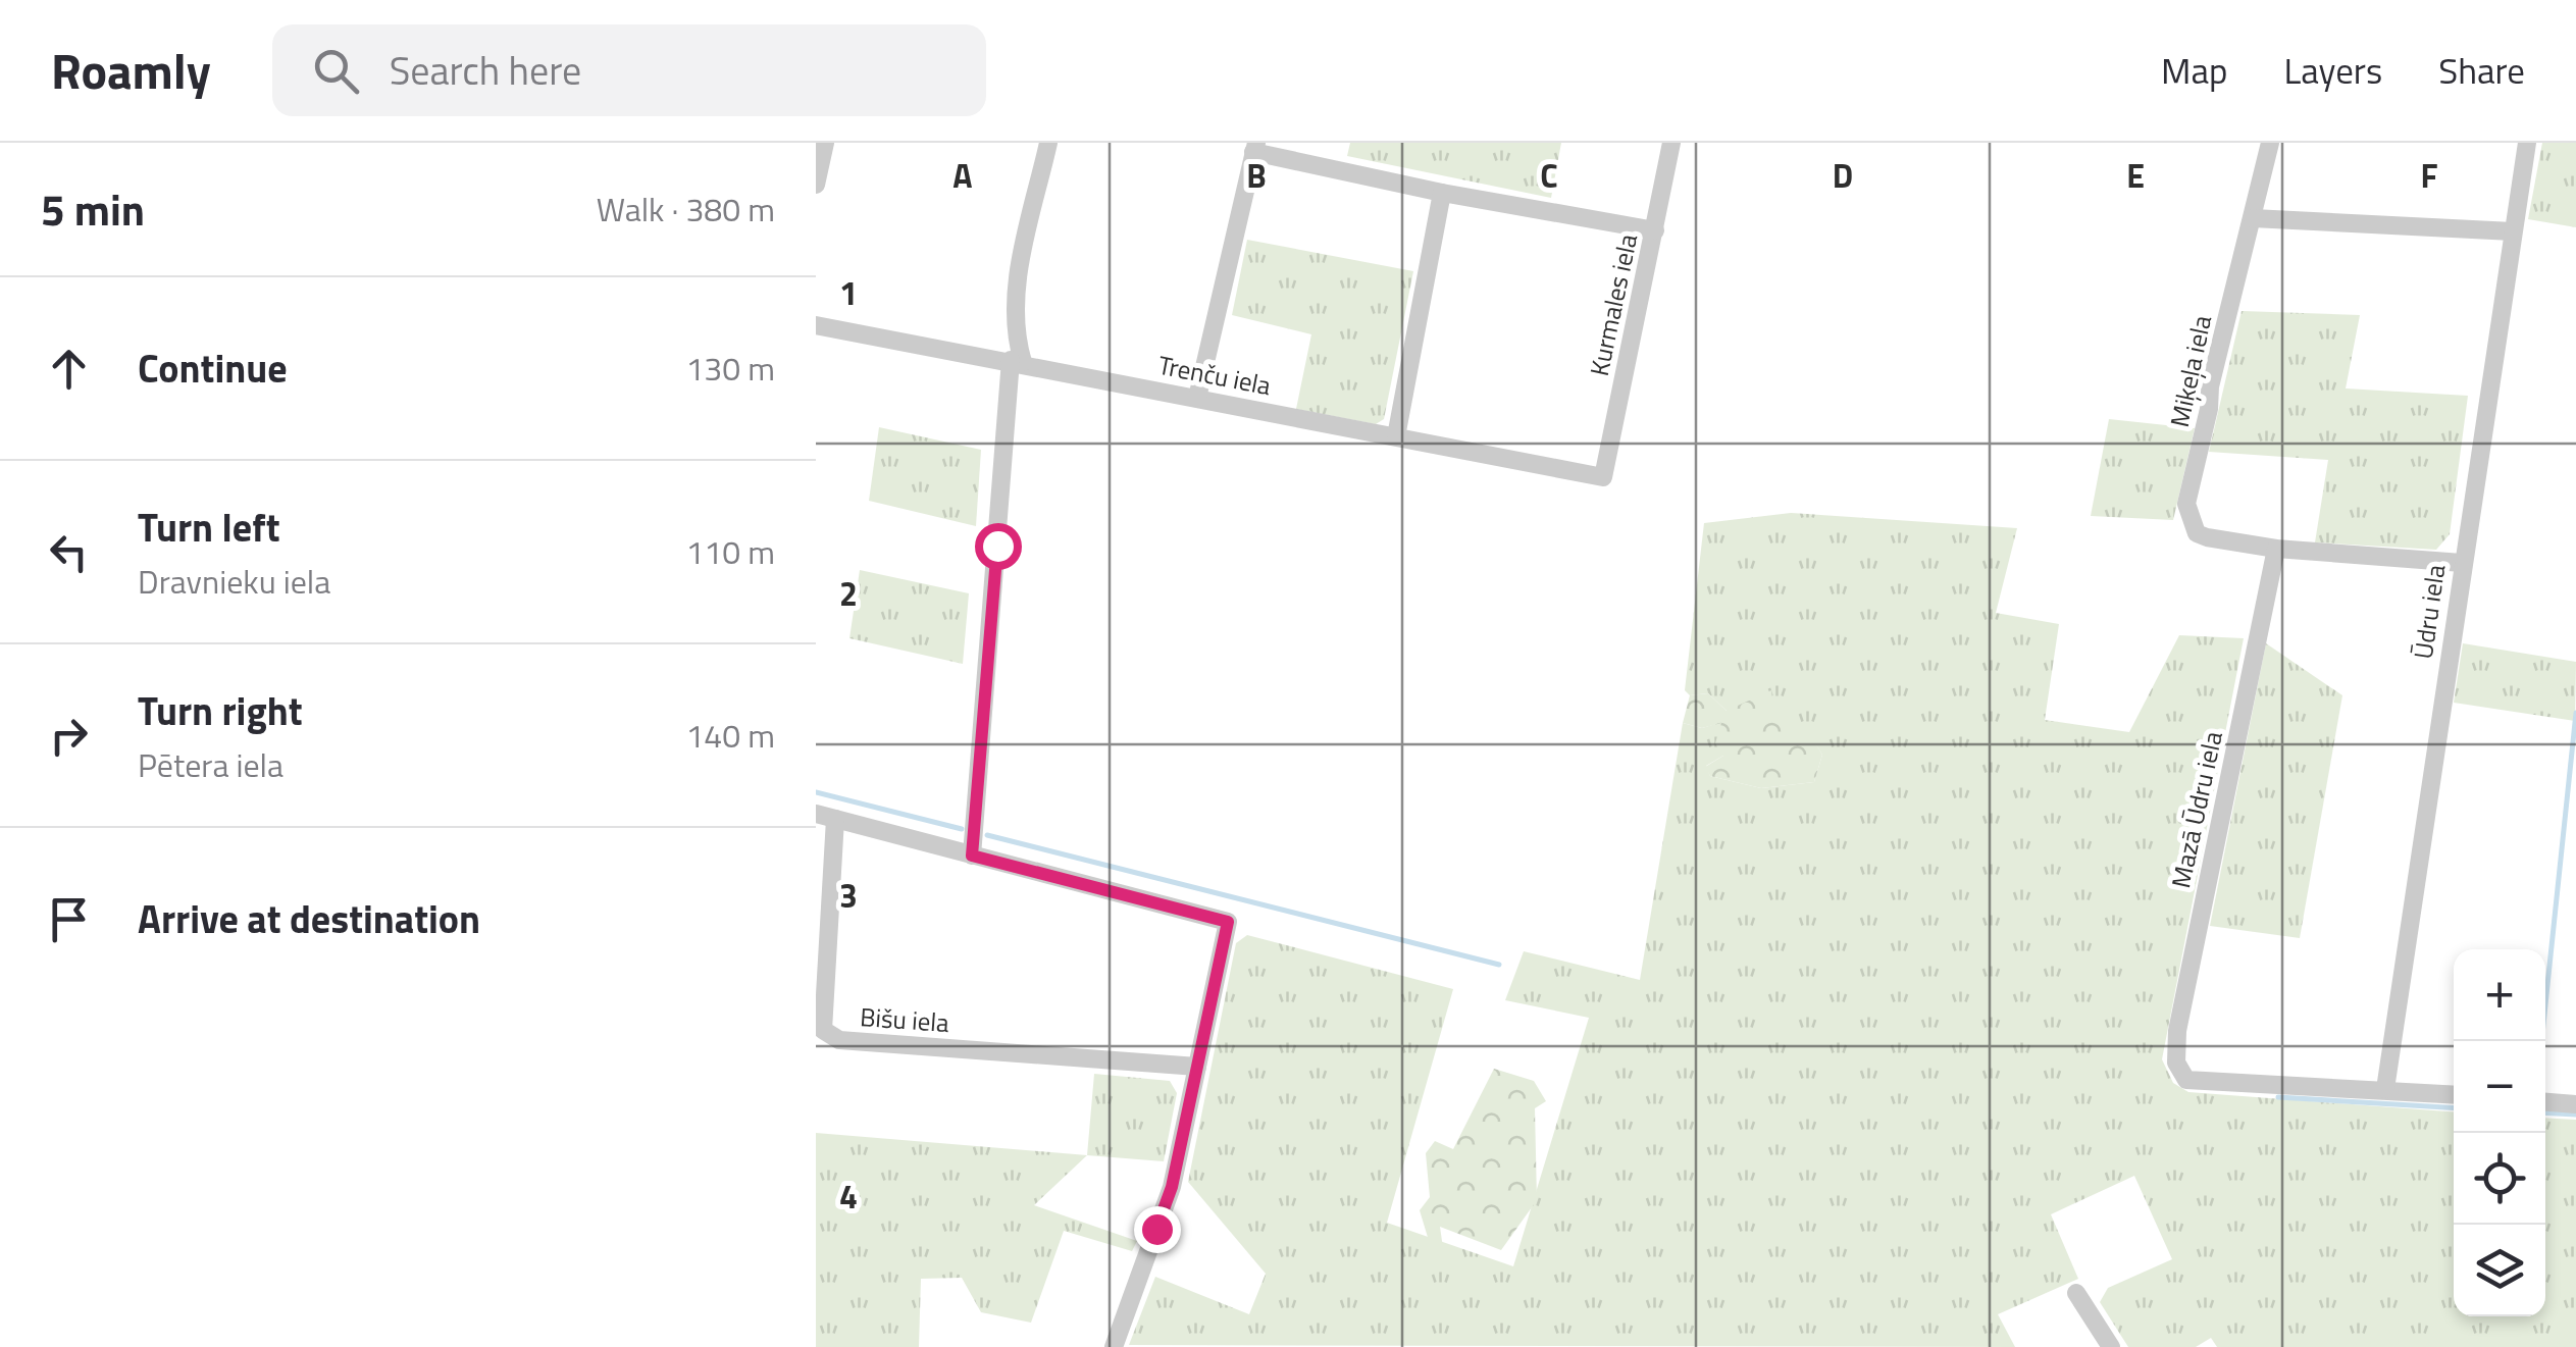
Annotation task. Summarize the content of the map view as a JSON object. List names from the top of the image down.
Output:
{
  "streets": {
    "street": [
      "Kurmales iela",
      "Miķeļa iela",
      "Trenču iela",
      "Ūdru iela",
      "Mazā Ūdru iela",
      "Bišu iela"
    ]
  },
  "crossings": [
    ["Kurmales iela", "Trenču iela"],
    ["Miķeļa iela", "Mazā Ūdru iela"],
    ["Ūdru iela", "Mazā Ūdru iela"]
  ],
  "page": {
    "header": "Roamly",
    "search": "Search here",
    "nav": ["Map", "Layers", "Share"],
    "heading": ["5 min", "Walk · 380 m"],
    "list": [
      ["Continue", "130 m"],
      ["Turn left", "Dravnieku iela", "110 m"],
      ["Turn right", "Pētera iela", "140 m"],
      "Arrive at destination"
    ],
    "map_buttons": ["+", "−"]
  },
  "grid": {
    "columns": [
      "A",
      "B",
      "C",
      "D",
      "E",
      "F"
    ],
    "rows": [
      "1",
      "2",
      "3",
      "4"
    ]
  }
}
